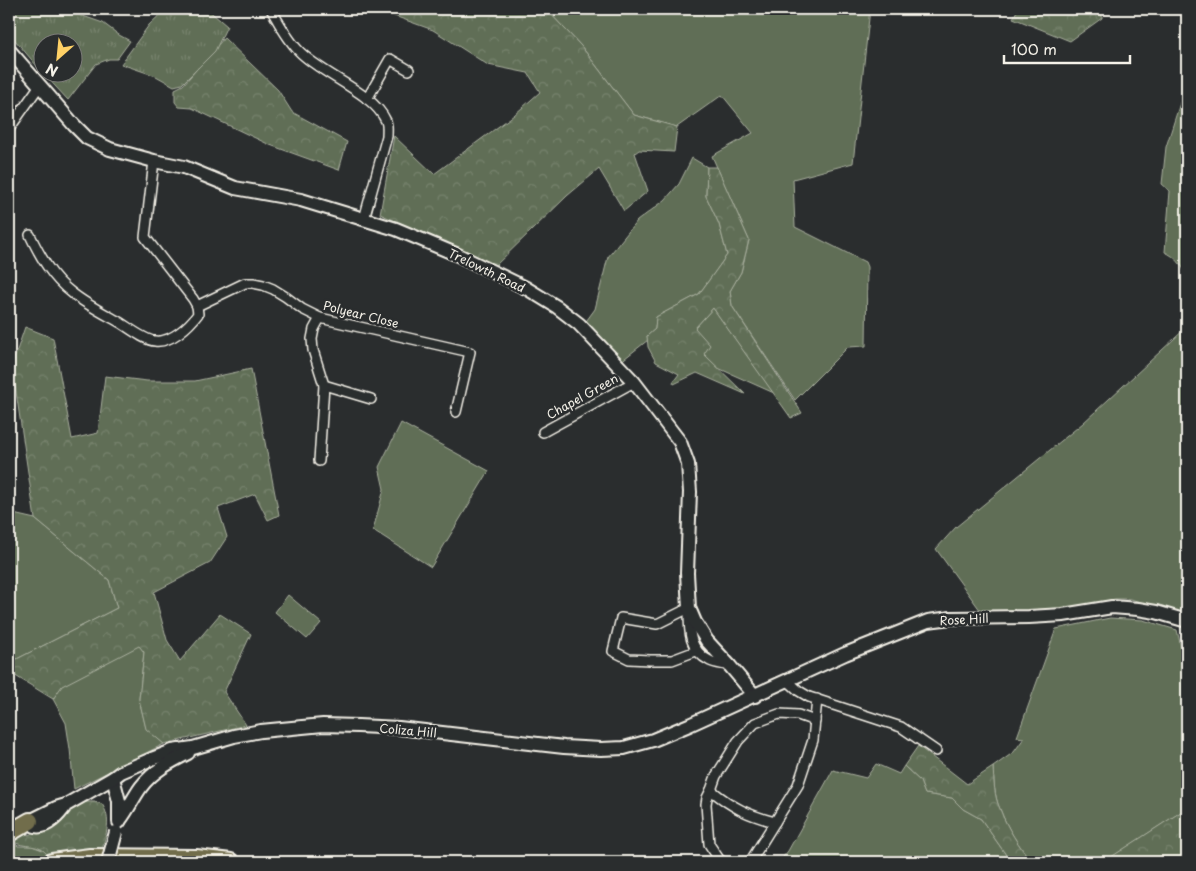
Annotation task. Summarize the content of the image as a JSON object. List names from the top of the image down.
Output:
{
  "streets": {
    "street": [
      "Trelowth Road",
      "Polyear Close",
      "Chapel Green",
      "Rose Hill",
      "Coliza Hill"
    ]
  },
  "crossings": [
    ["Trelowth Road", "Chapel Green"],
    ["Trelowth Road", "Rose Hill"],
    ["Trelowth Road", "Coliza Hill"],
    ["Rose Hill", "Coliza Hill"]
  ],
  "scale_bar": "100 m",
  "north": "bottom left"
}
